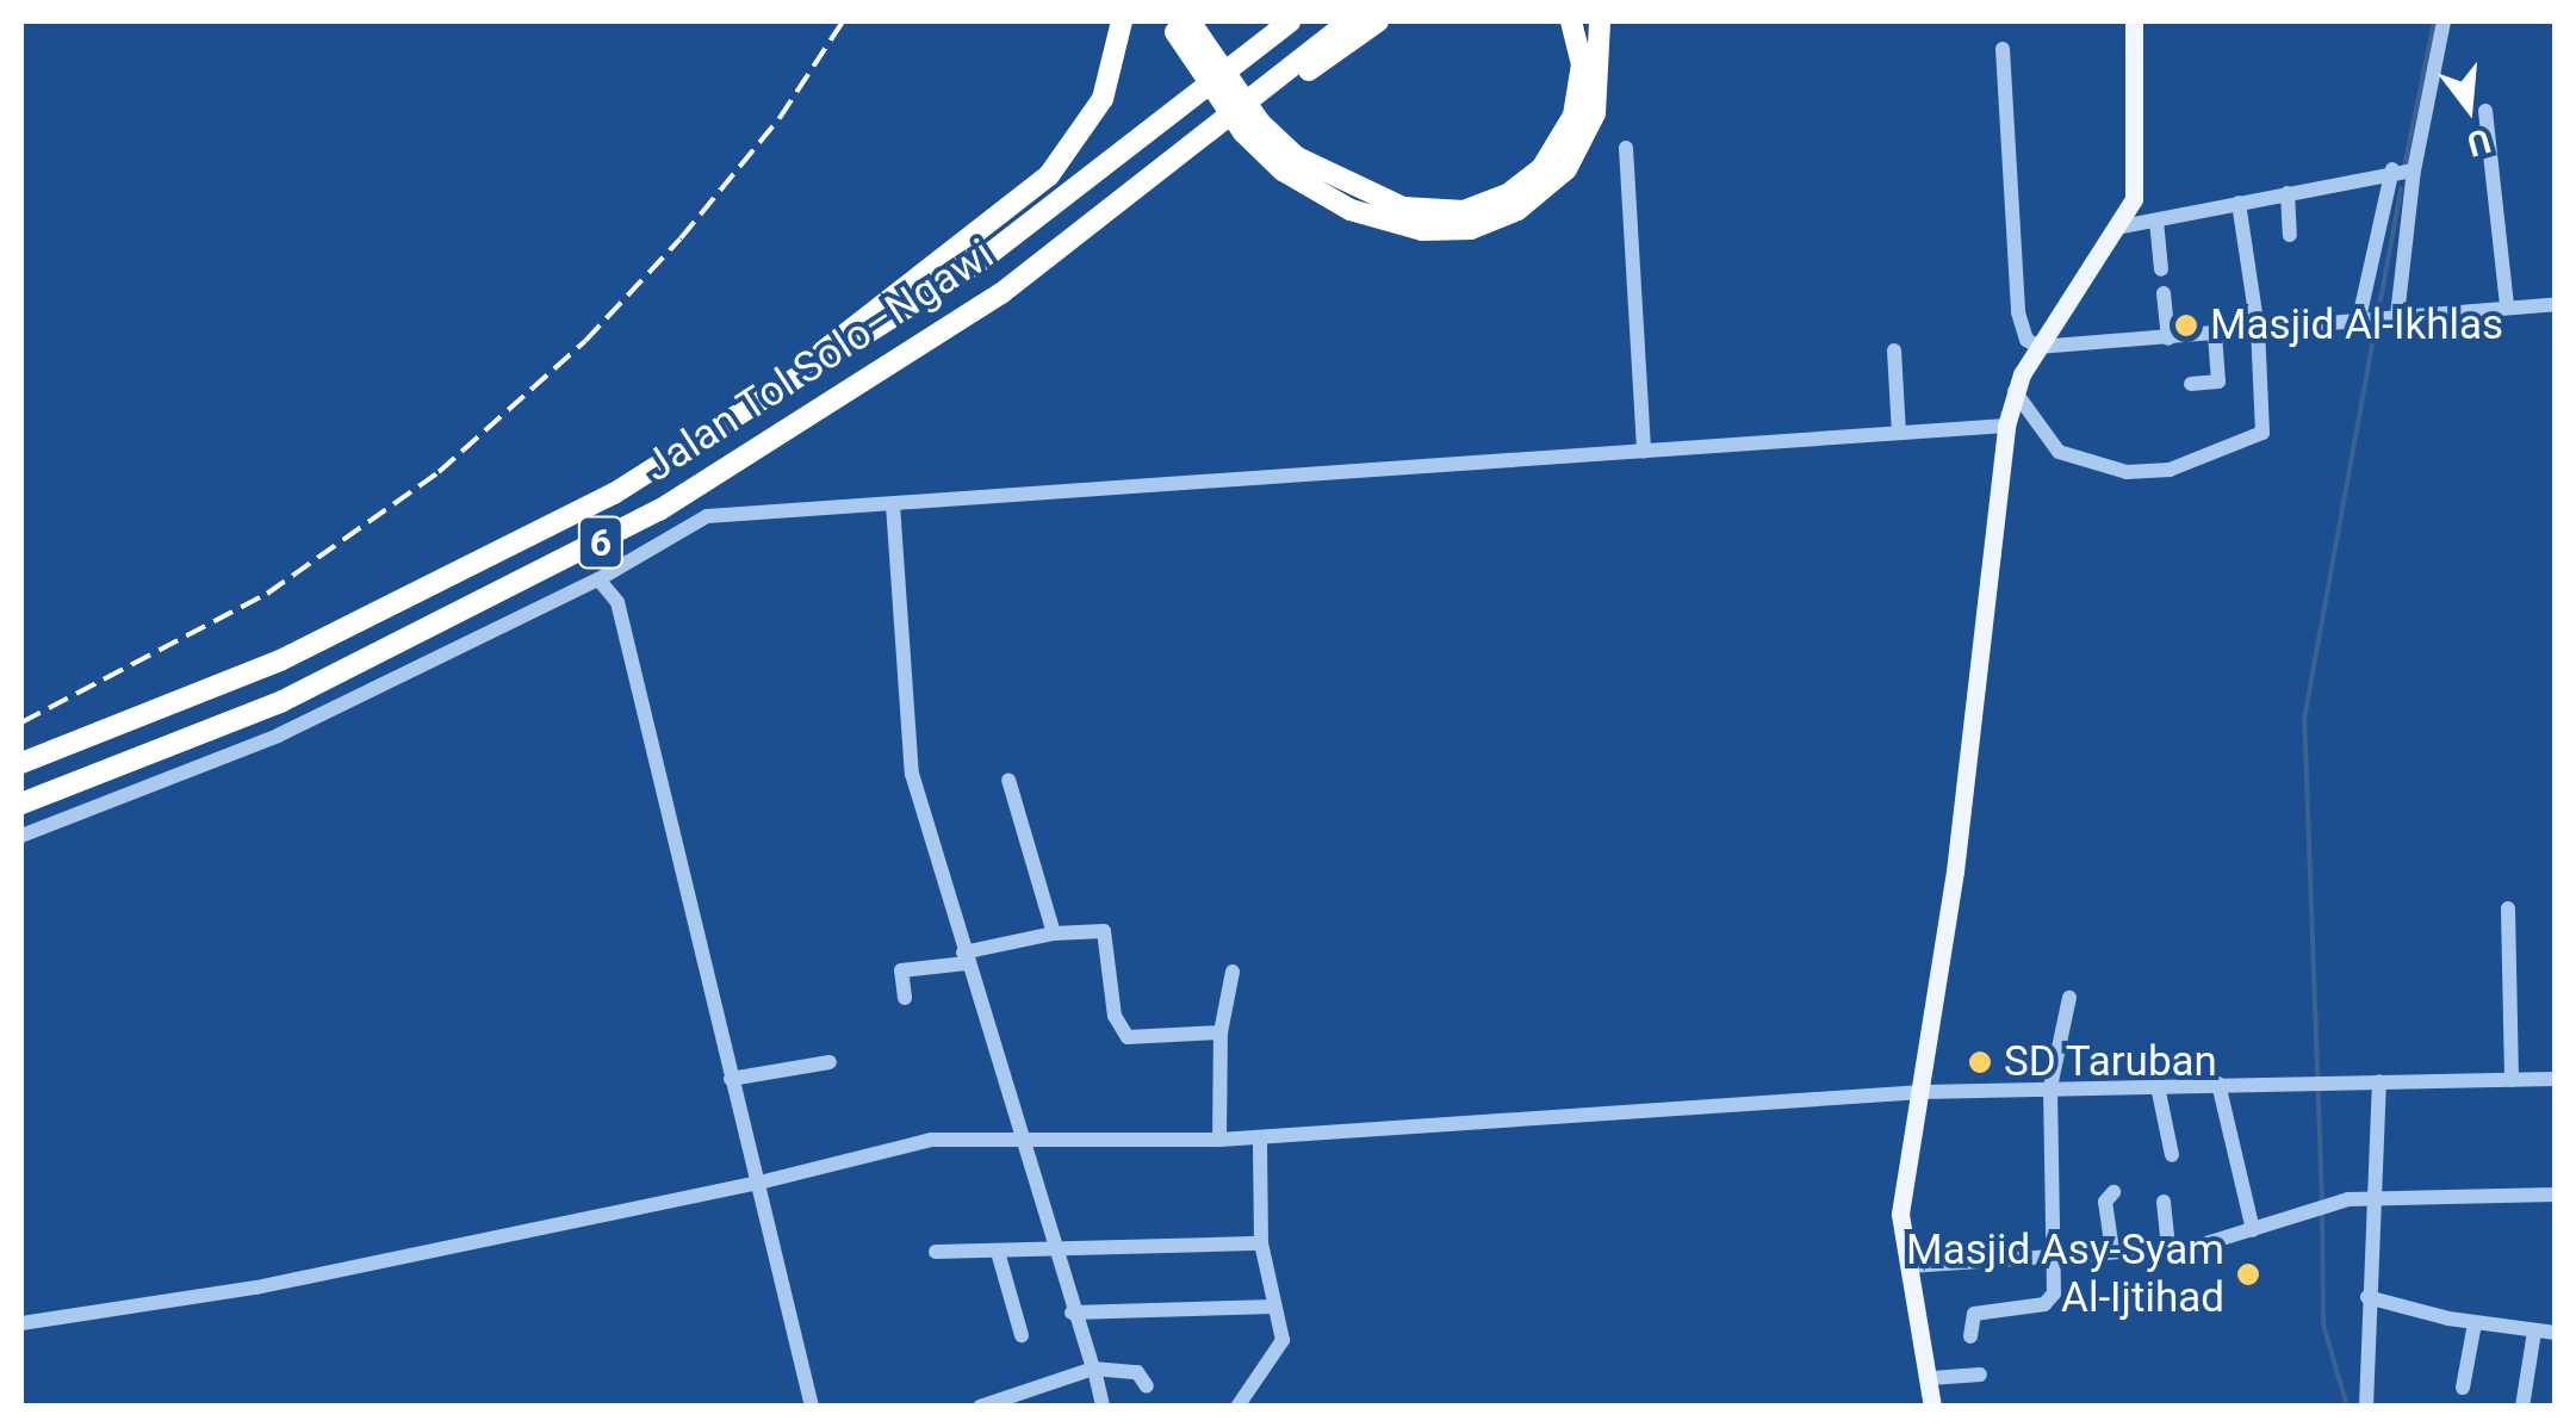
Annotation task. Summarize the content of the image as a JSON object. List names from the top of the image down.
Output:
{
  "streets": {
    "highway": ["Jalan Tol Solo–Ngawi", "6"]
  },
  "places": ["Masjid Al-Ikhlas", "SD Taruban", "Masjid Asy-Syam Al-Ijtihad"],
  "north": "bottom"
}
